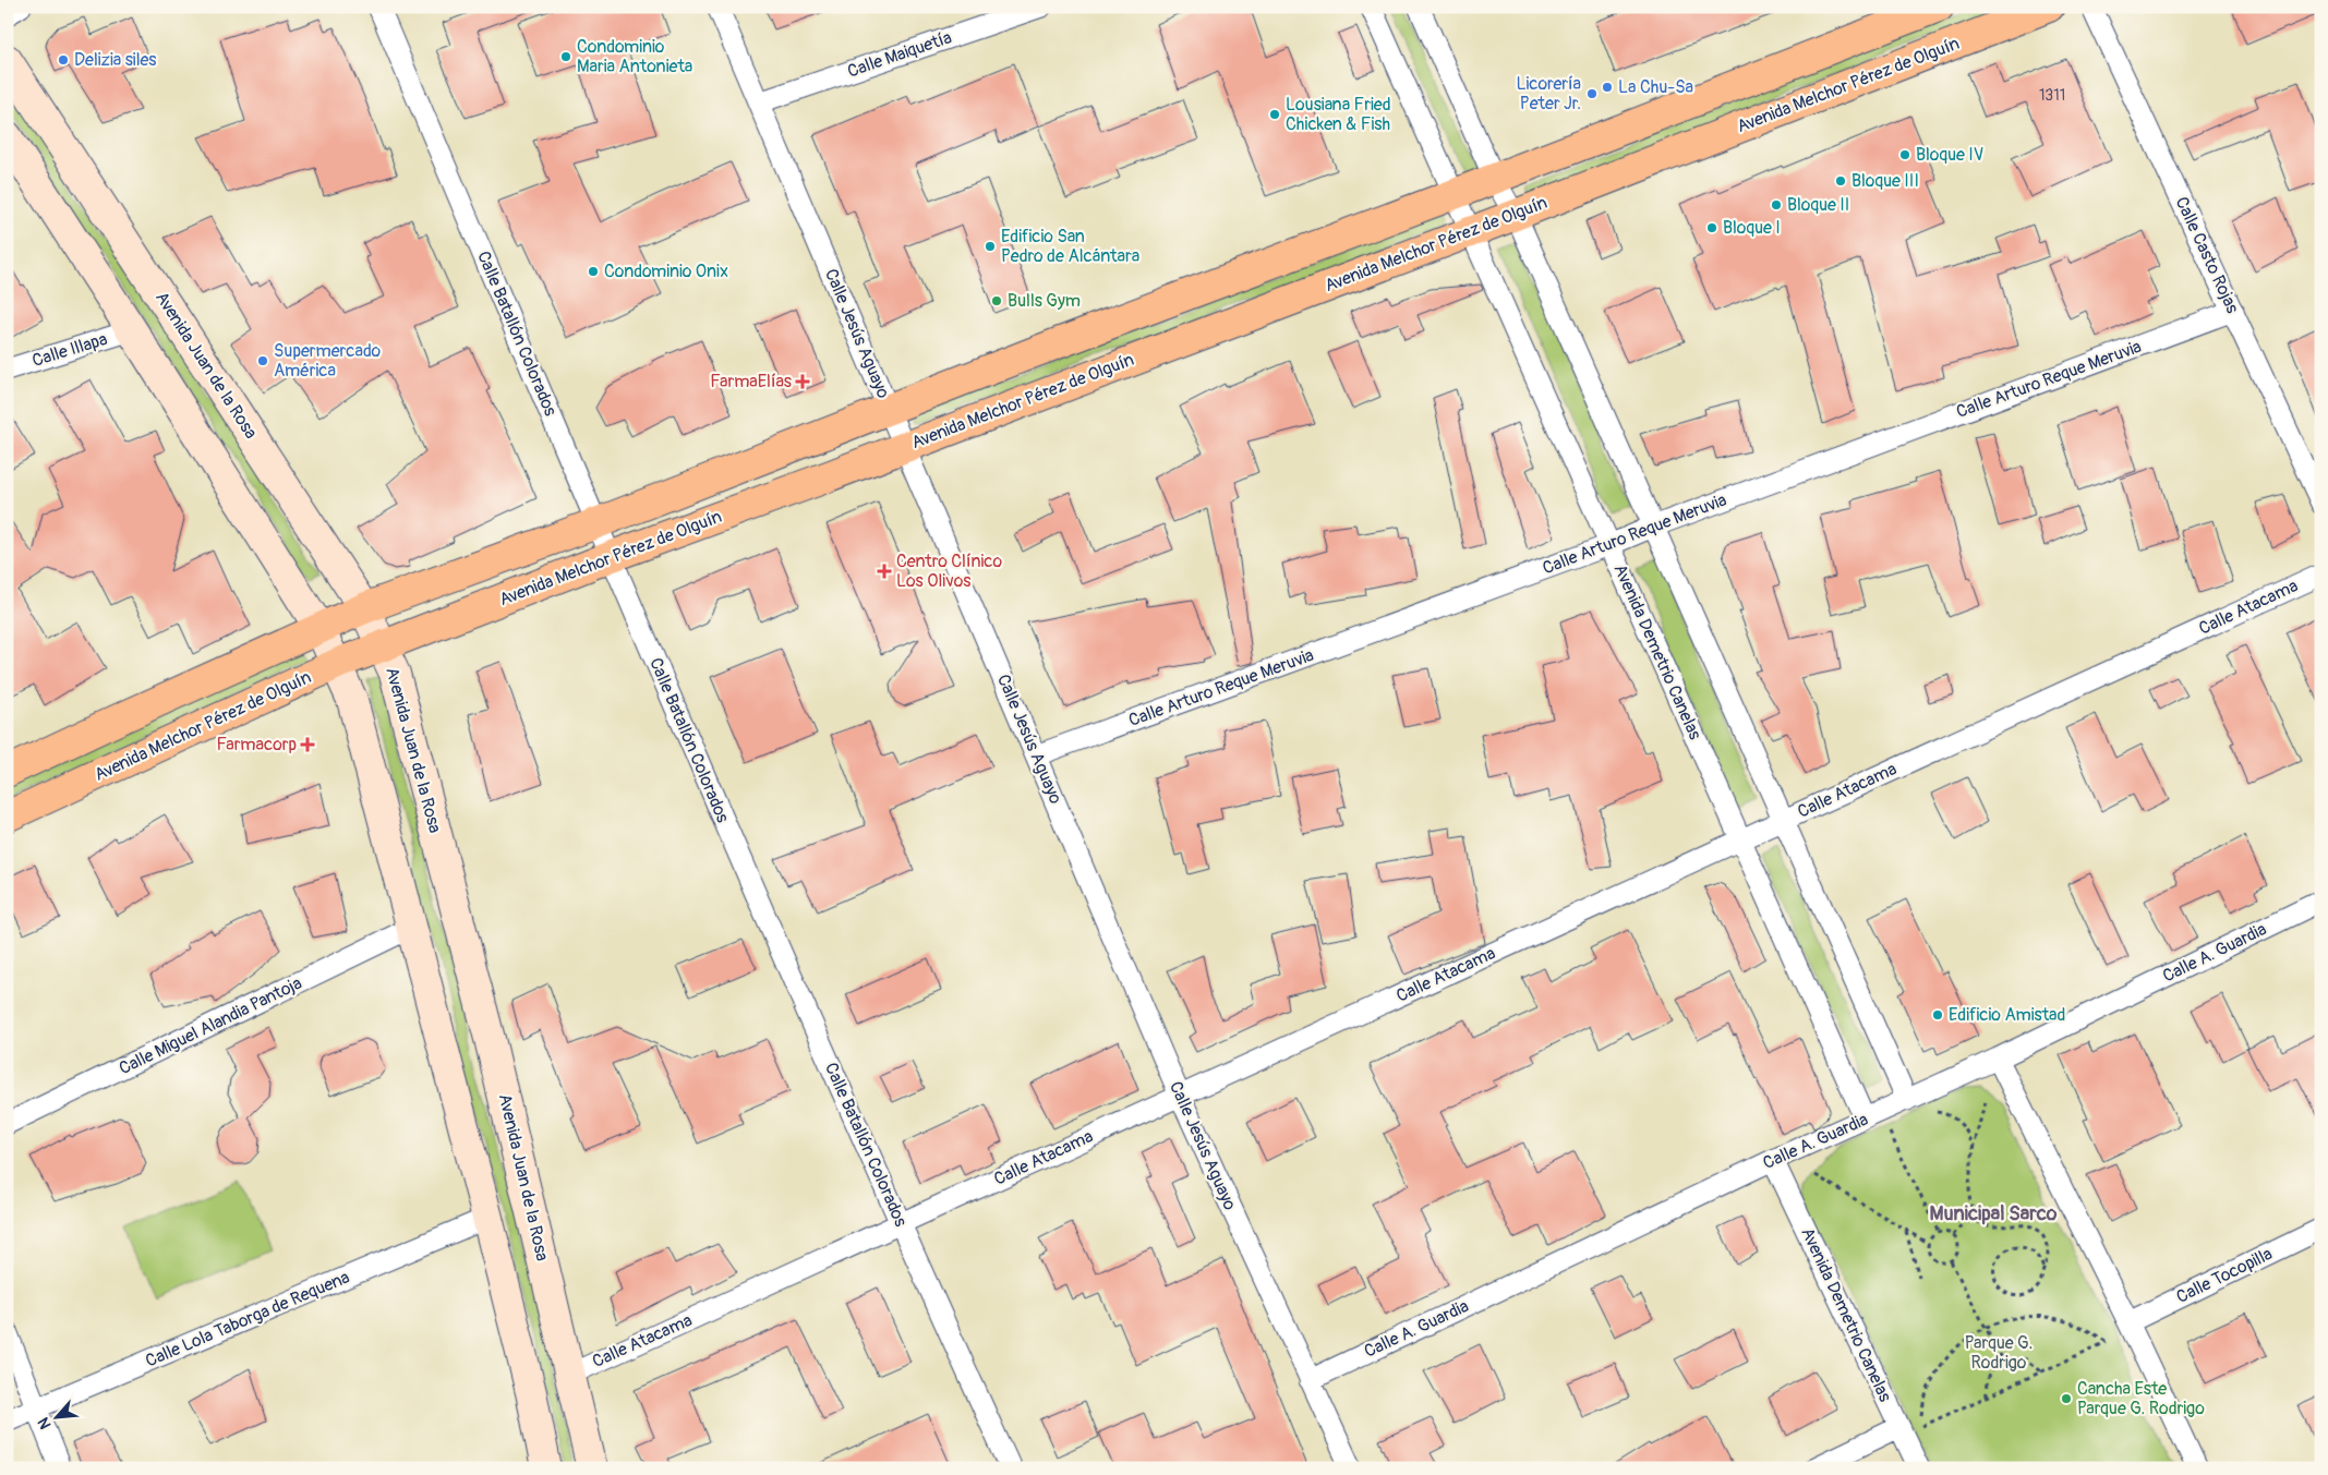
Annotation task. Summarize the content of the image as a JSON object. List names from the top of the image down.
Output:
{
  "streets": {
    "highway": ["Avenida Melchor Pérez de Olguín"],
    "main road": ["Avenida Juan de la Rosa"],
    "street": [
      "Calle Maiquetía",
      "Calle Casto Rojas",
      "Calle Batallón Colorados",
      "Calle Jesús Aguayo",
      "Calle Illapa",
      "Calle Arturo Reque Meruvia",
      "Calle Atacama",
      "Avenida Demetrio Canelas",
      "Calle A. Guardia",
      "Calle Miguel Alandia Pantoja",
      "Calle Tocopilla",
      "Calle Lola Taborga de Requena"
    ]
  },
  "crossings": [
    ["Calle Maiquetía", "Calle Jesús Aguayo"],
    ["Avenida Melchor Pérez de Olguín", "Calle Batallón Colorados"],
    ["Avenida Melchor Pérez de Olguín", "Calle Jesús Aguayo"],
    ["Avenida Melchor Pérez de Olguín", "Avenida Juan de la Rosa"],
    ["Avenida Melchor Pérez de Olguín", "Avenida Demetrio Canelas"],
    ["Calle Casto Rojas", "Calle Arturo Reque Meruvia"],
    ["Calle Batallón Colorados", "Calle Atacama"],
    ["Calle Jesús Aguayo", "Calle Arturo Reque Meruvia"],
    ["Calle Jesús Aguayo", "Calle Atacama"],
    ["Calle Jesús Aguayo", "Calle A. Guardia"],
    ["Avenida Juan de la Rosa", "Calle Atacama"],
    ["Calle Arturo Reque Meruvia", "Avenida Demetrio Canelas"],
    ["Calle Atacama", "Avenida Demetrio Canelas"],
    ["Avenida Demetrio Canelas", "Calle A. Guardia"]
  ],
  "districts": ["Municipal Sarco"],
  "parks": ["Parque G. Rodrigo"],
  "places": {
    "other": [
      "Condominio Maria Antonieta",
      "Delizia siles",
      "La Chu-Sa",
      "Licorería Peter Jr.",
      "Lousiana Fried Chicken & Fish",
      "Bloque IV",
      "Bloque III",
      "Bloque II",
      "Bloque I",
      "Edificio San Pedro de Alcántara",
      "Condominio Onix",
      "Bulls Gym",
      "Supermercado América",
      "Edificio Amistad",
      "Cancha Este Parque G. Rodrigo"
    ],
    "health": ["FarmaElías", "Centro Clínico Los Olivos", "Farmacorp"]
  },
  "house_numbers": ["1311"],
  "north": "bottom left"
}
